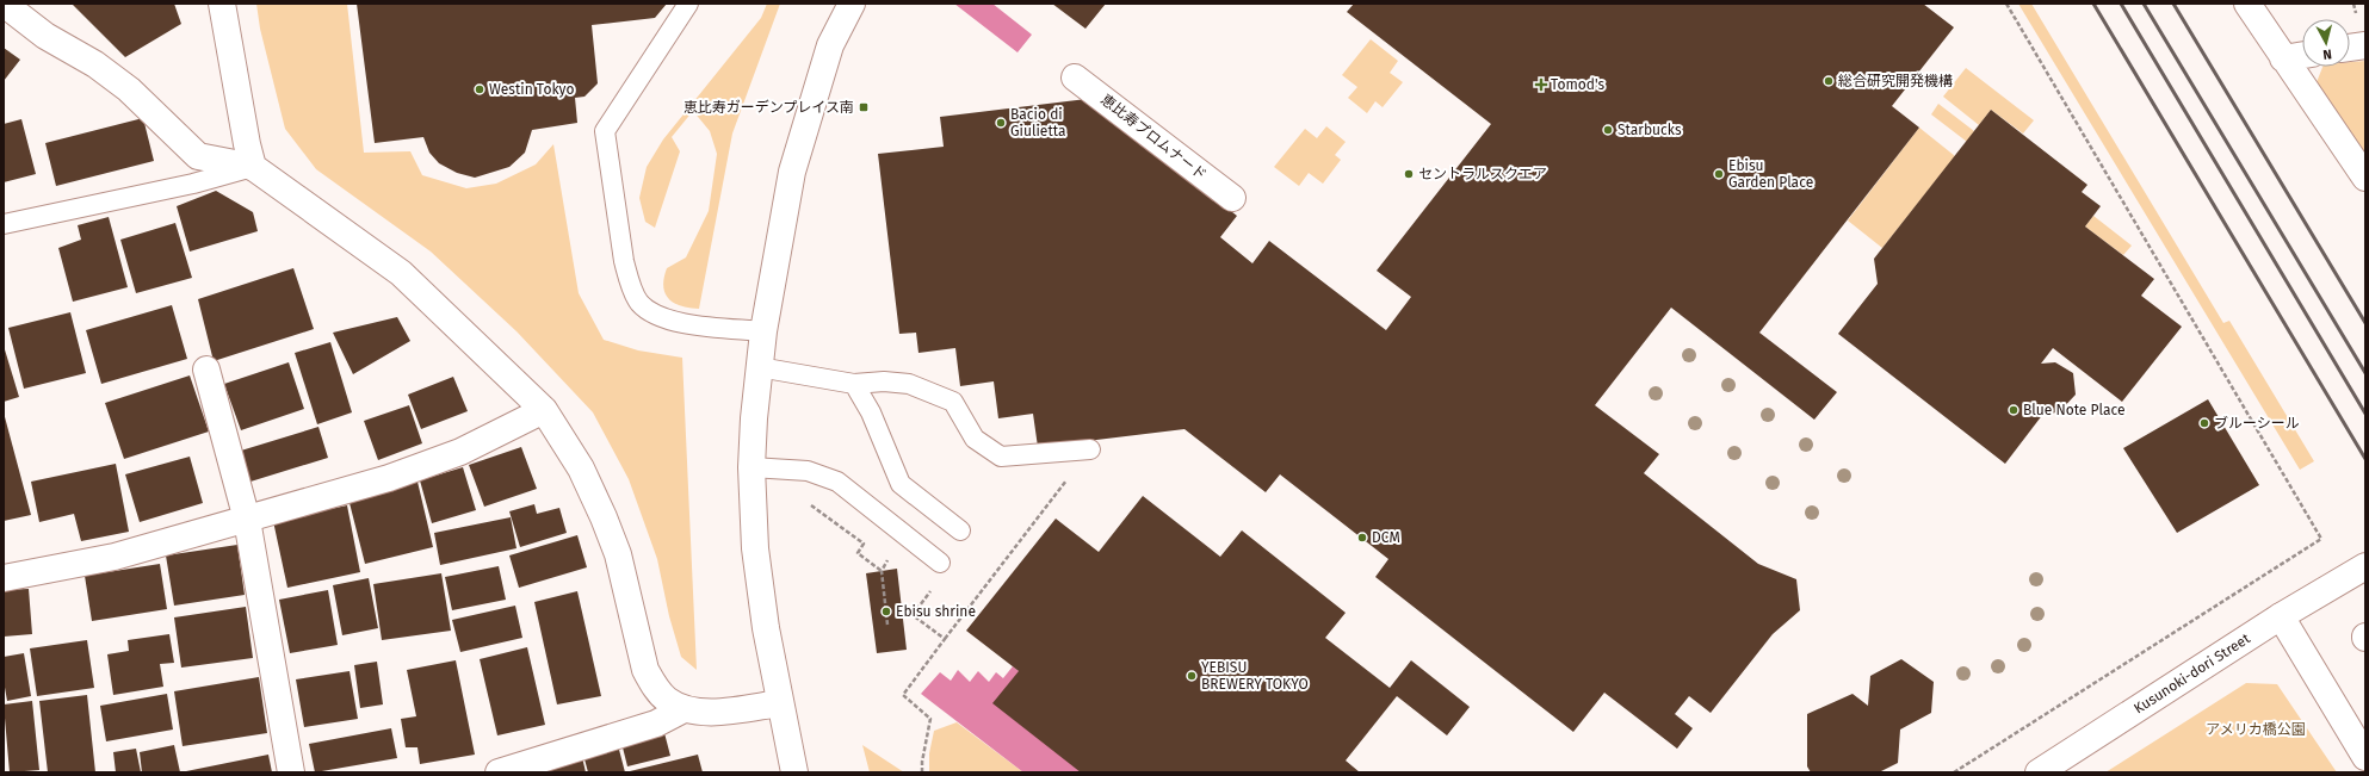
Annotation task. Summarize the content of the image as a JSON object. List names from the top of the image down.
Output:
{
  "streets": {
    "street": ["恵比寿プロムナード", "Kusunoki-dori Street"]
  },
  "parks": ["アメリカ橋公園"],
  "places": {
    "other": [
      "総合研究開発機構",
      "Westin Tokyo",
      "Bacio di Giulietta",
      "Starbucks",
      "セントラルスクエア",
      "Ebisu Garden Place",
      "Blue Note Place",
      "ブルーシール",
      "DCM",
      "Ebisu shrine",
      "YEBISU BREWERY TOKYO"
    ],
    "health": ["Tomod's"],
    "transit": ["恵比寿ガーデンプレイス南"]
  },
  "north": "bottom"
}
